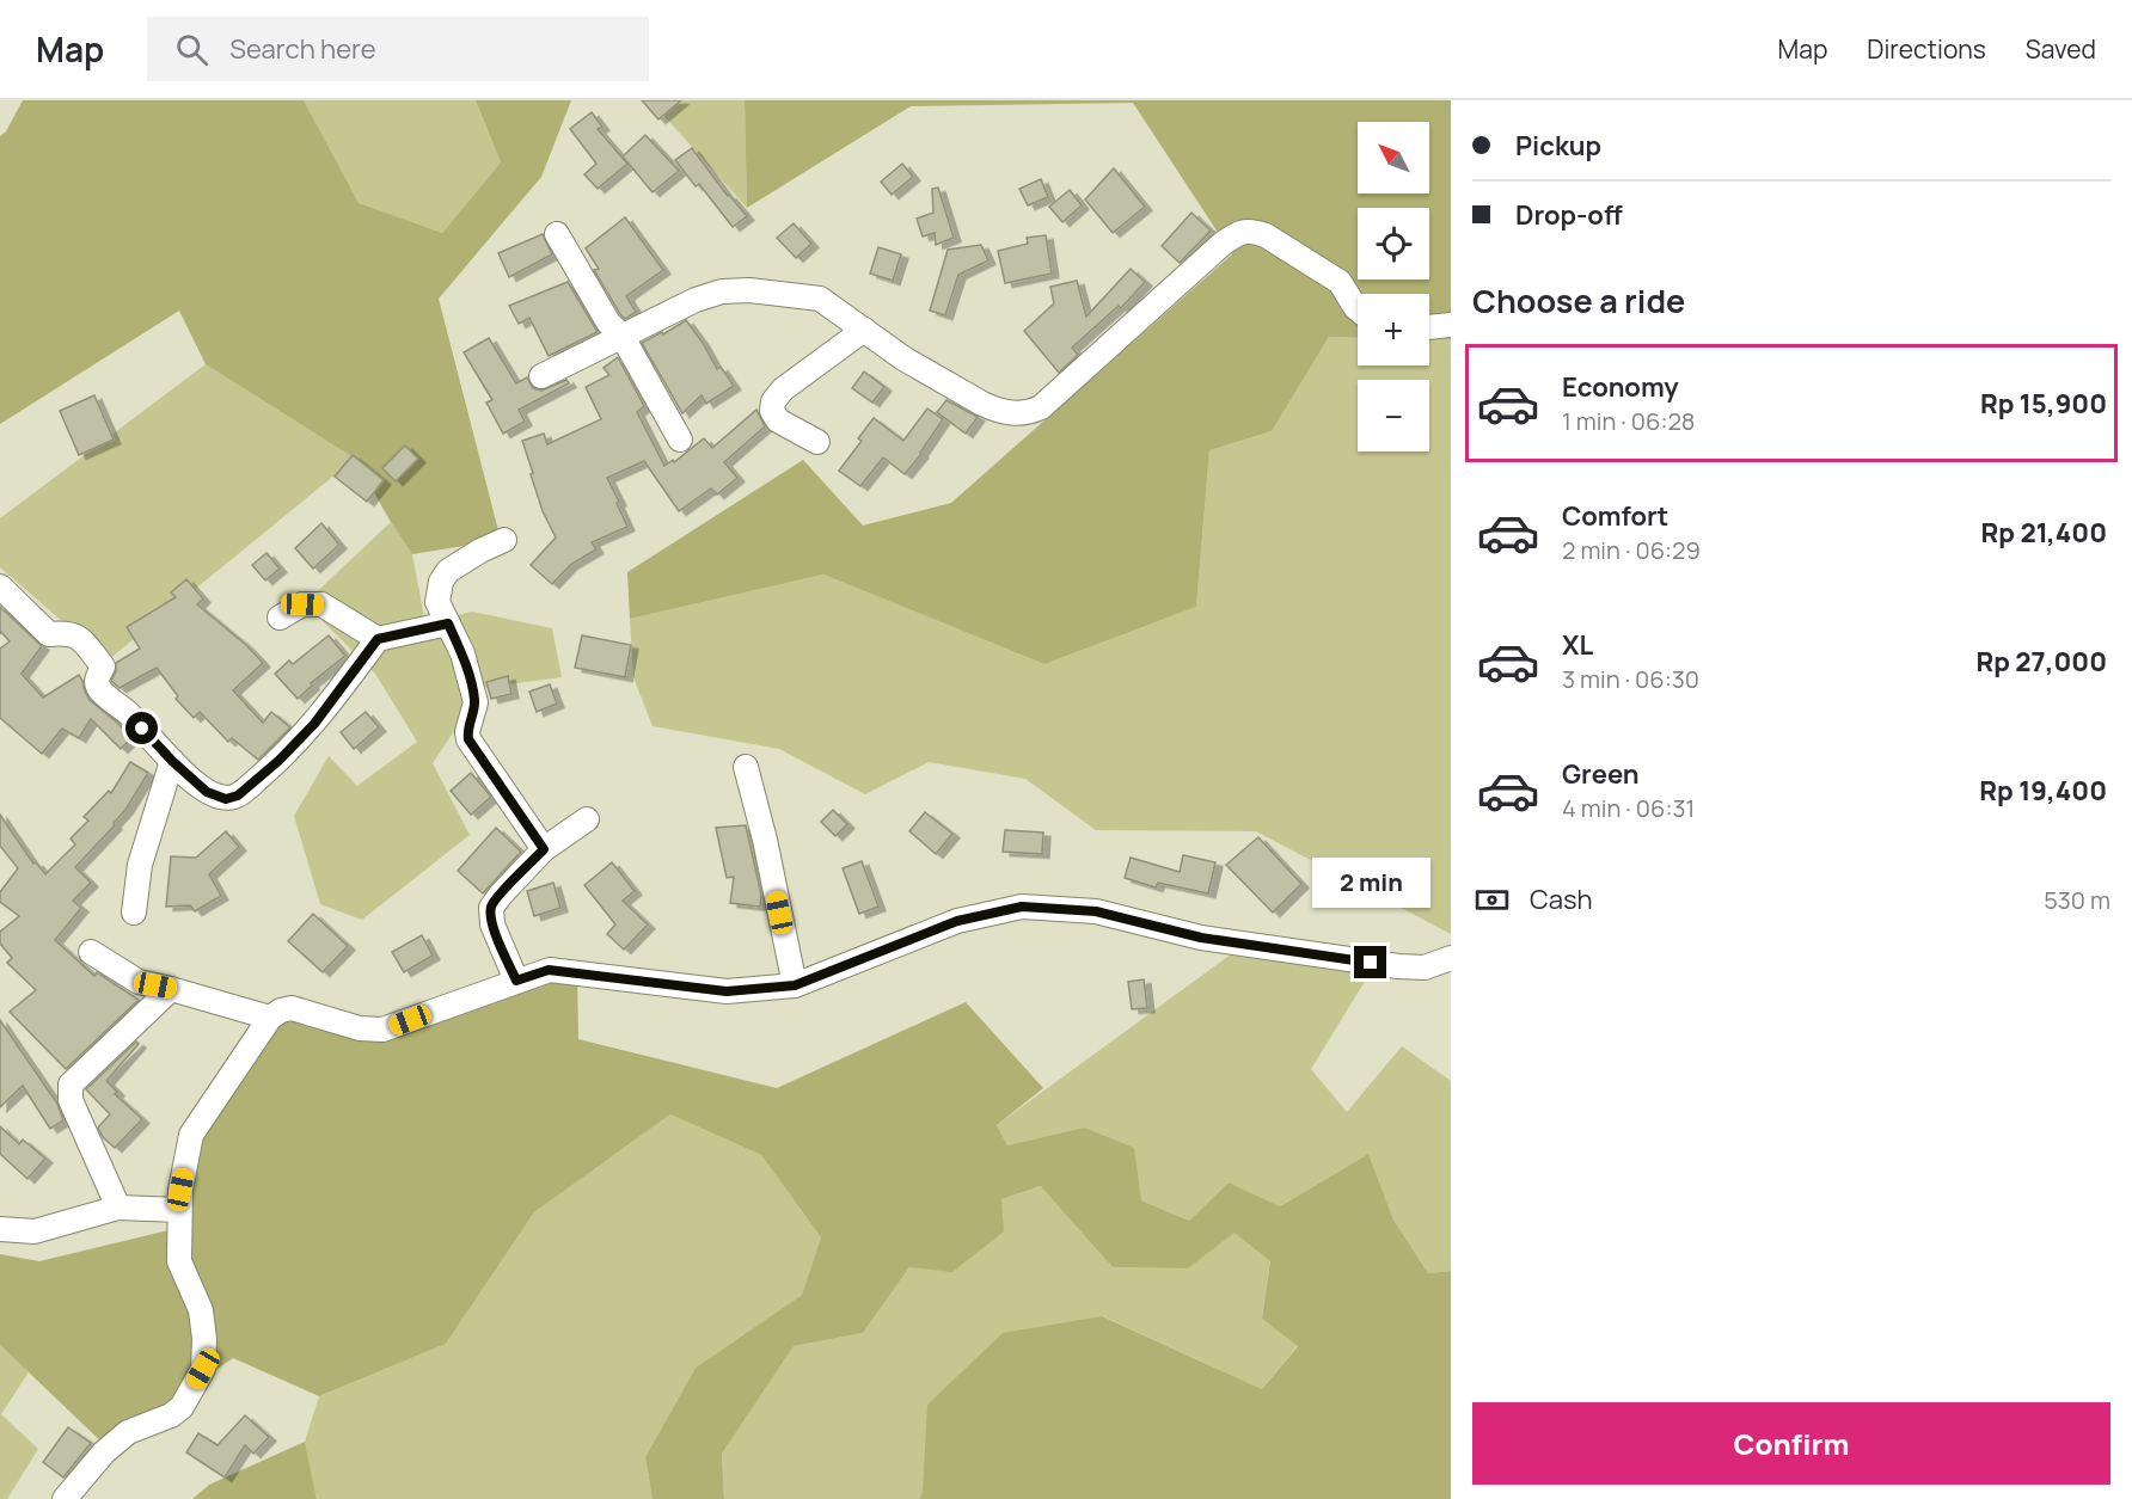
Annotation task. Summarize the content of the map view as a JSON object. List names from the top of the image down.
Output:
{
  "north": "top left",
  "page": {
    "header": "Map",
    "search": "Search here",
    "nav": ["Map", "Directions", "Saved"],
    "banner": ["Pickup", "Drop-off"],
    "map_buttons": ["+", "−"],
    "heading": "Choose a ride",
    "list": [
      {
        "name": "Economy",
        "note": "1 min · 06:28",
        "value": "Rp 15,900"
      },
      {
        "name": "Comfort",
        "note": "2 min · 06:29",
        "value": "Rp 21,400"
      },
      {
        "name": "XL",
        "note": "3 min · 06:30",
        "value": "Rp 27,000"
      },
      {
        "name": "Green",
        "note": "4 min · 06:31",
        "value": "Rp 19,400"
      }
    ],
    "bubble": "2 min",
    "pay": ["Cash", "530 m"],
    "buttons": "Confirm"
  }
}
